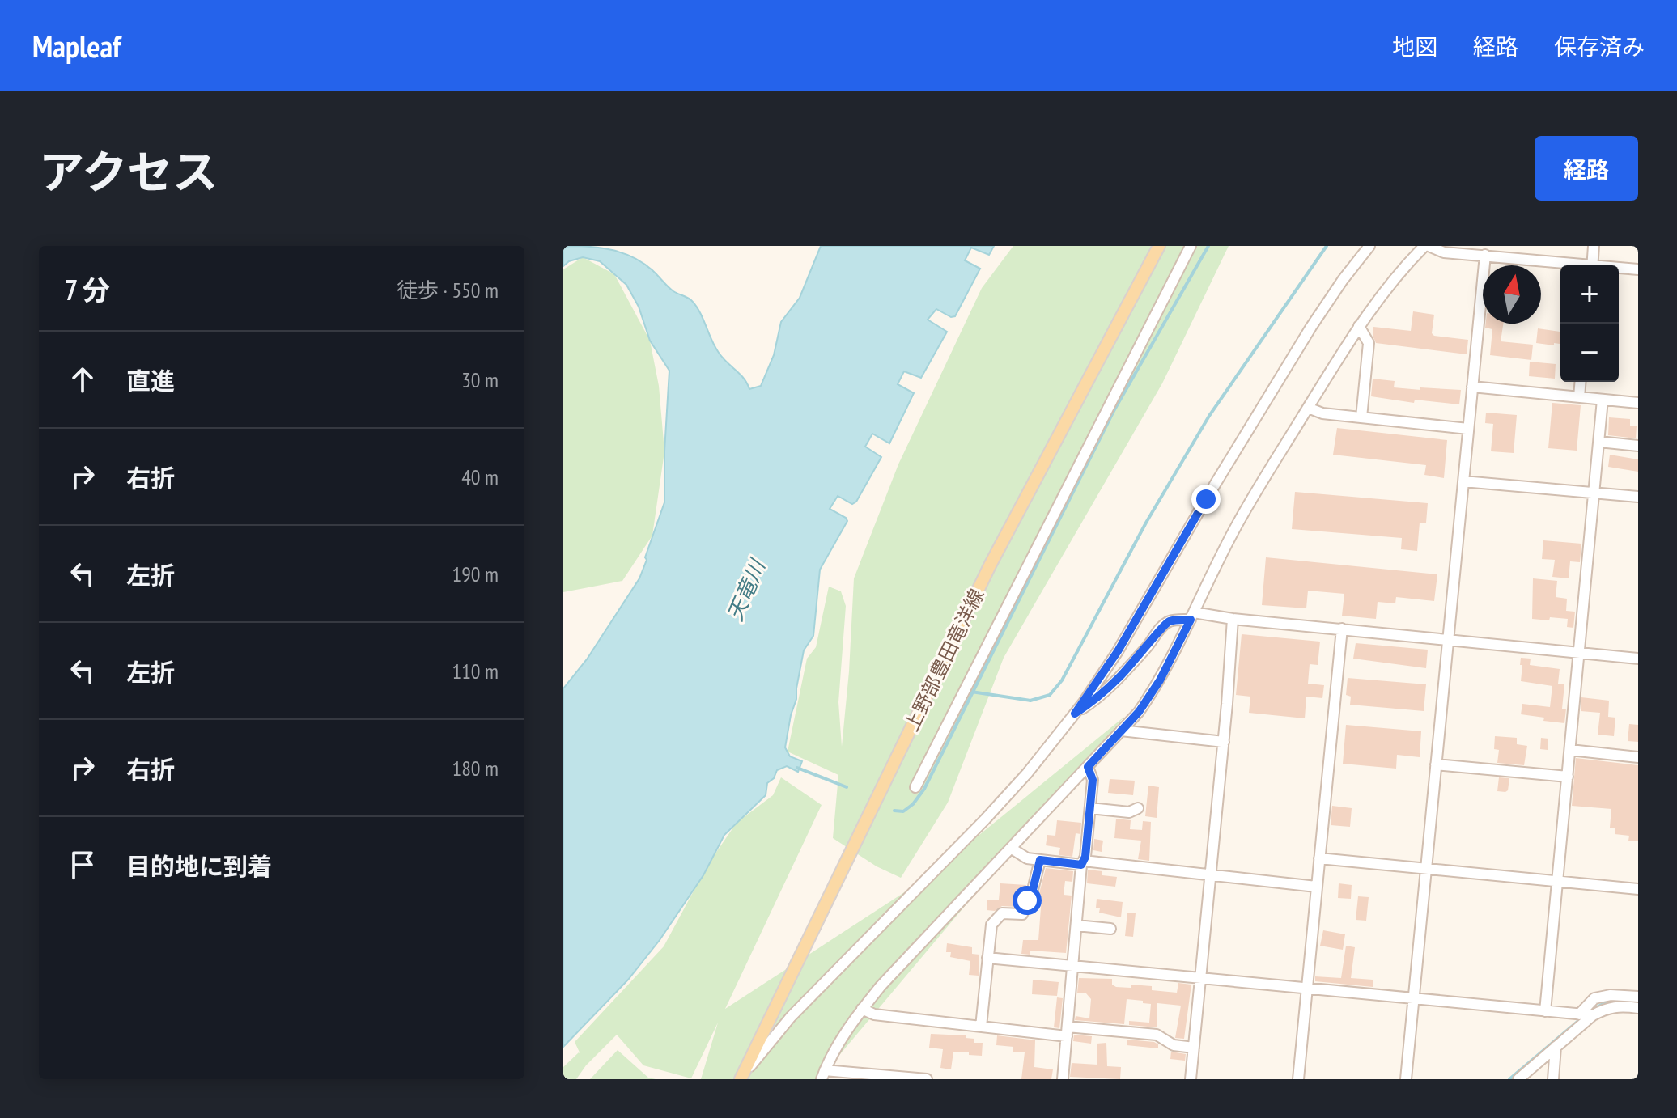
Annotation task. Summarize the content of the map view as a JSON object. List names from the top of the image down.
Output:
{
  "streets": {
    "main road": ["上野部豊田竜洋線"]
  },
  "water": ["天竜川"],
  "north": "top",
  "page": {
    "header": "Mapleaf",
    "nav": ["地図", "経路", "保存済み"],
    "title": "アクセス",
    "buttons": "経路",
    "heading": ["7 分", "徒歩 · 550 m"],
    "map_buttons": ["+", "−"],
    "list": [
      ["直進", "30 m"],
      ["右折", "40 m"],
      ["左折", "190 m"],
      ["左折", "110 m"],
      ["右折", "180 m"],
      "目的地に到着"
    ]
  }
}
